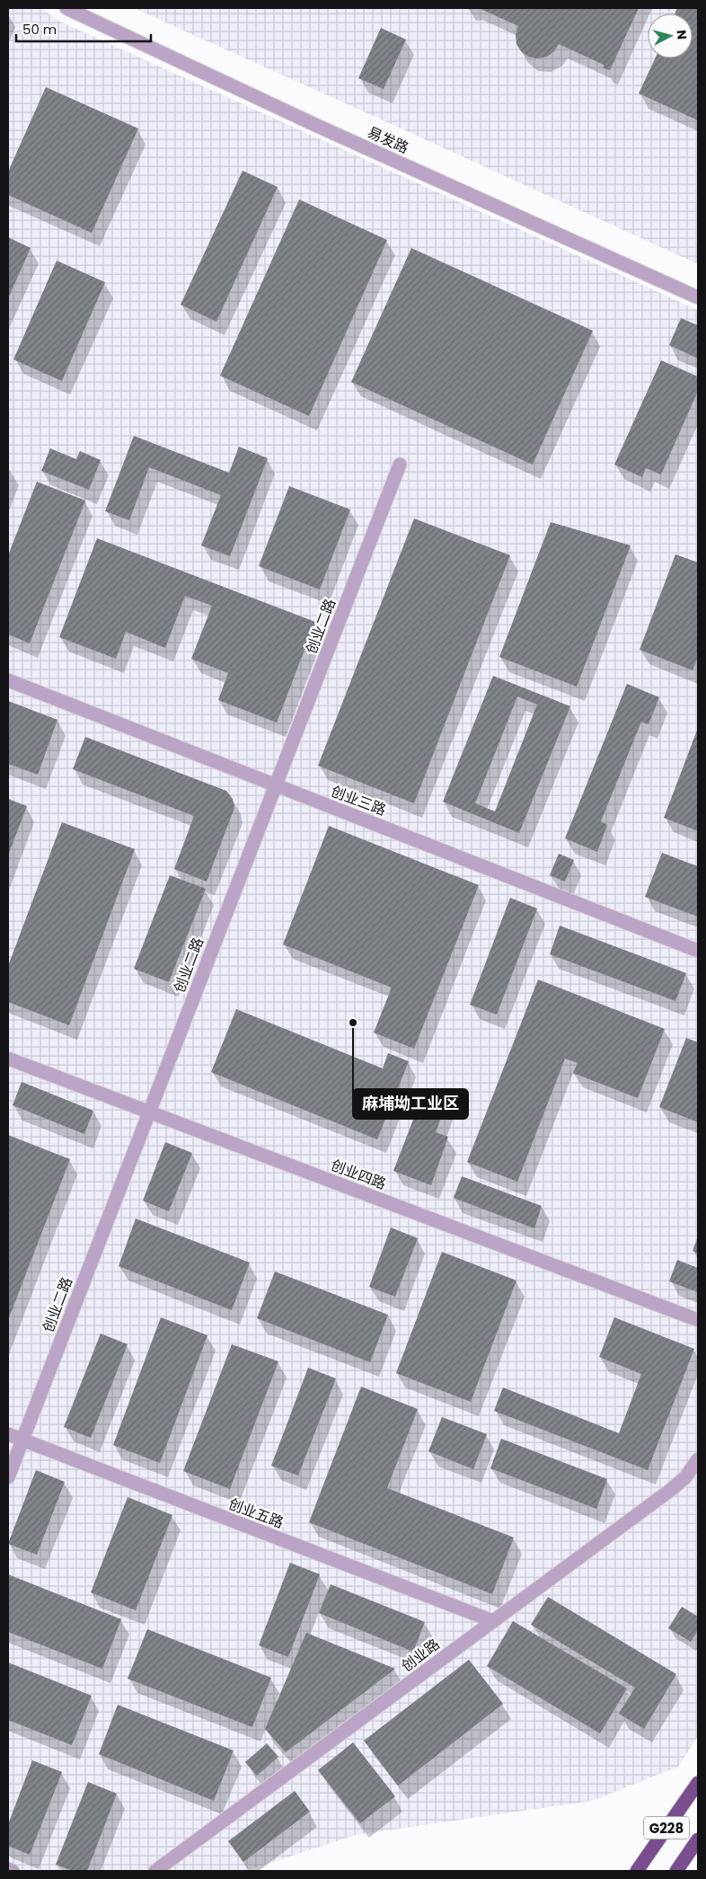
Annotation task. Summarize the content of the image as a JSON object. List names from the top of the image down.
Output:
{
  "streets": {
    "highway": ["G228"],
    "street": [
      "易发路",
      "创业二路",
      "创业三路",
      "创业四路",
      "创业五路",
      "创业路"
    ]
  },
  "crossings": [
    ["创业二路", "创业三路"],
    ["创业二路", "创业四路"],
    ["创业二路", "创业五路"],
    ["创业五路", "创业路"]
  ],
  "places": ["麻埔坳工业区"],
  "scale_bar": "50 m",
  "north": "right"
}
